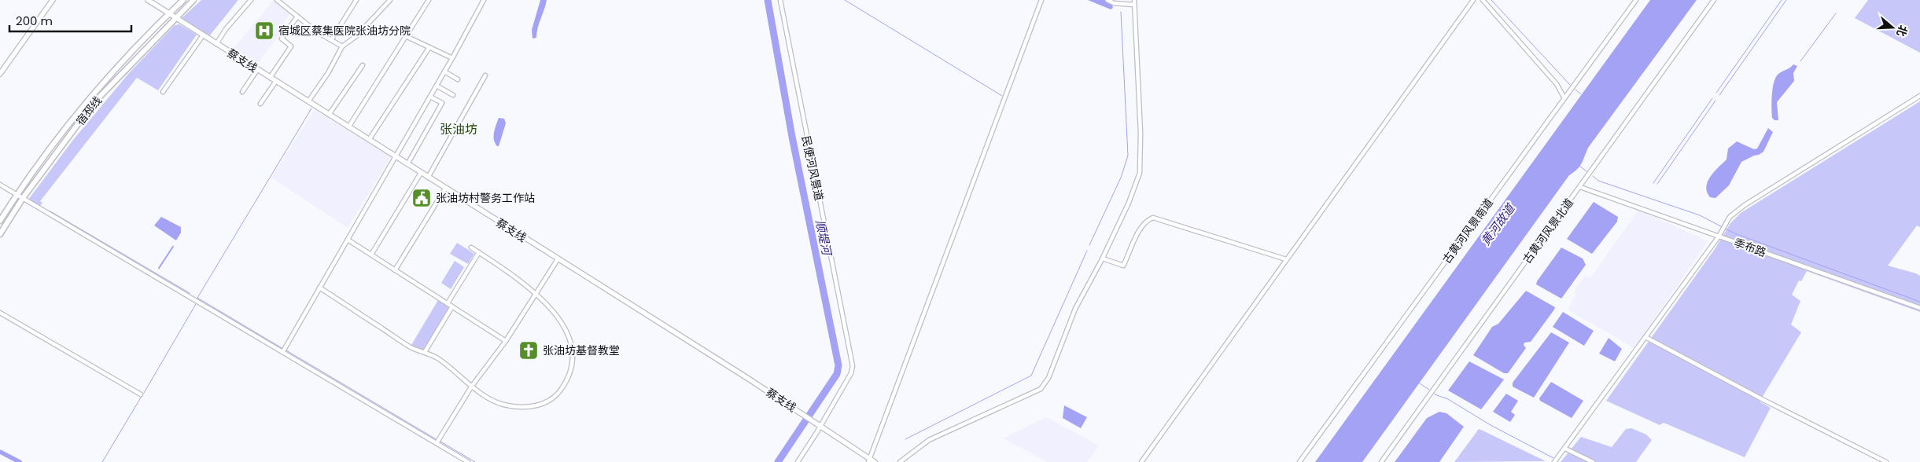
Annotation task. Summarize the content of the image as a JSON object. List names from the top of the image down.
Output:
{
  "streets": {
    "main road": ["宿邳线"],
    "street": [
      "蔡支线",
      "民便河风景道",
      "古黄河风景南道",
      "古黄河风景北道",
      "季布路"
    ]
  },
  "crossings": [
    ["蔡支线", "宿邳线"],
    ["蔡支线", "民便河风景道"],
    ["古黄河风景北道", "季布路"]
  ],
  "districts": ["张油坊"],
  "water": ["黄河故道", "顺堤河"],
  "places": {
    "hospital": ["宿城区蔡集医院张油坊分院"],
    "public building": ["张油坊村警务工作站"],
    "church": ["张油坊基督教堂"]
  },
  "scale_bar": "200 m",
  "north": "right"
}
